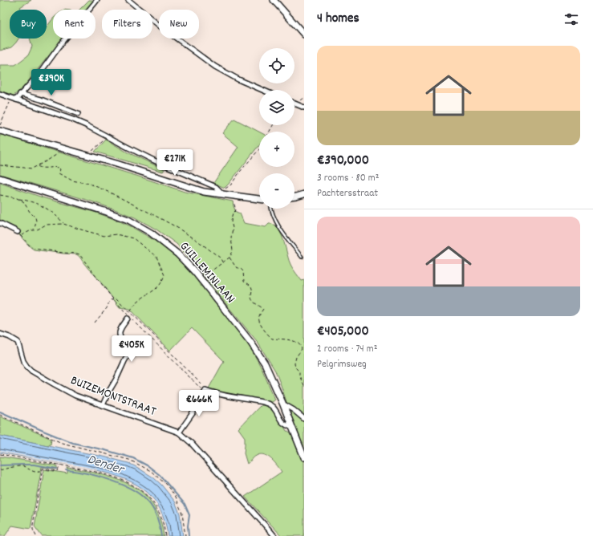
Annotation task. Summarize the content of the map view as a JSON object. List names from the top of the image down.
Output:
{
  "streets": {
    "main road": ["GUILLEMINLAAN"],
    "street": ["BUIZEMONTSTRAAT"]
  },
  "water": ["Dender"],
  "page": {
    "heading": "4 homes",
    "chip": [
      "Buy",
      "Rent",
      "Filters",
      "New"
    ],
    "list": [
      {
        "name": "€390,000",
        "note": "3 rooms · 80 m² · Pachtersstraat"
      },
      {
        "name": "€405,000",
        "note": "2 rooms · 74 m² · Pelgrimsweg"
      }
    ],
    "map_buttons": ["+", "−"],
    "price": [
      "€390K",
      "€271K",
      "€405K",
      "€666K"
    ]
  }
}
